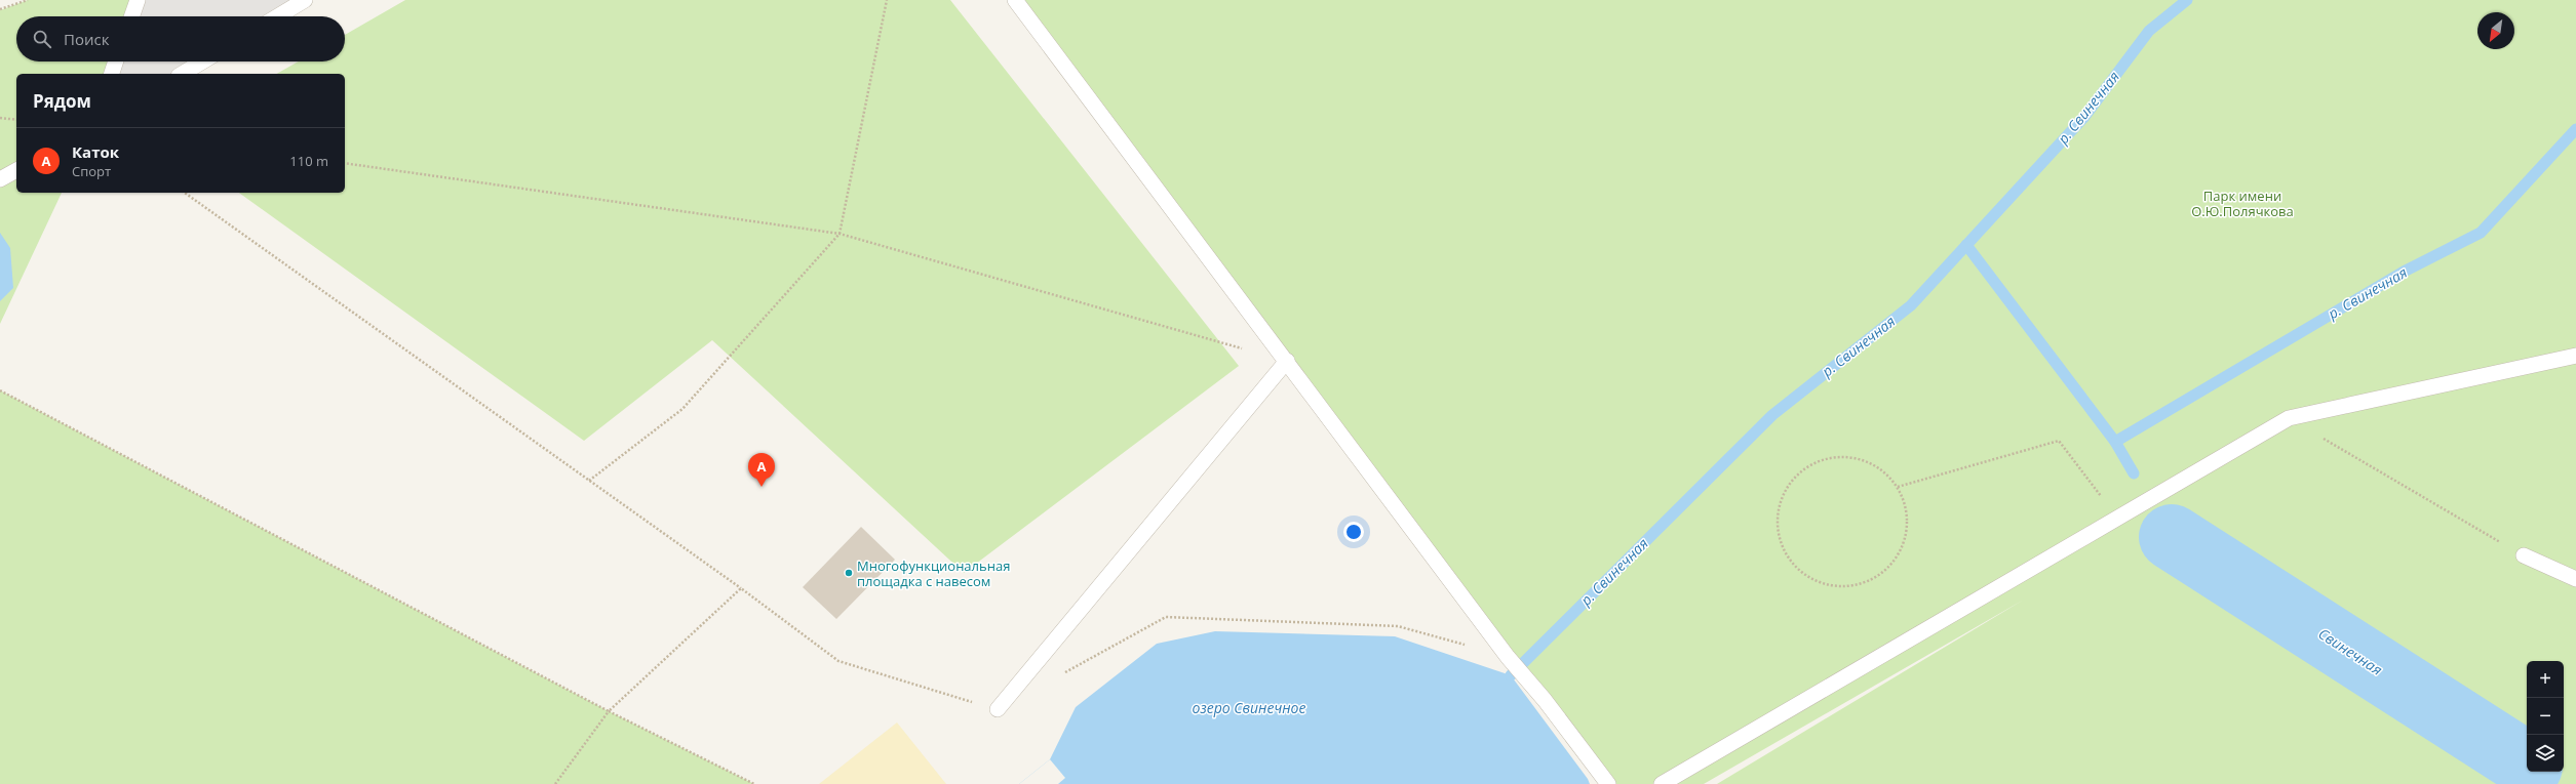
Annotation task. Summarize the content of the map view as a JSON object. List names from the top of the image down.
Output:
{
  "water": ["р. Свинечная", "Свинечная", "озеро Свинечное"],
  "parks": ["Парк имени О.Ю.Полячкова"],
  "places": ["Многофункциональная площадка с навесом"],
  "north": "bottom left",
  "page": {
    "search": "Поиск",
    "heading": "Рядом",
    "list": [
      {
        "mark": "A",
        "name": "Каток",
        "note": "Спорт",
        "value": "110 m"
      }
    ],
    "pins": "A",
    "map_buttons": ["+", "−"]
  }
}
